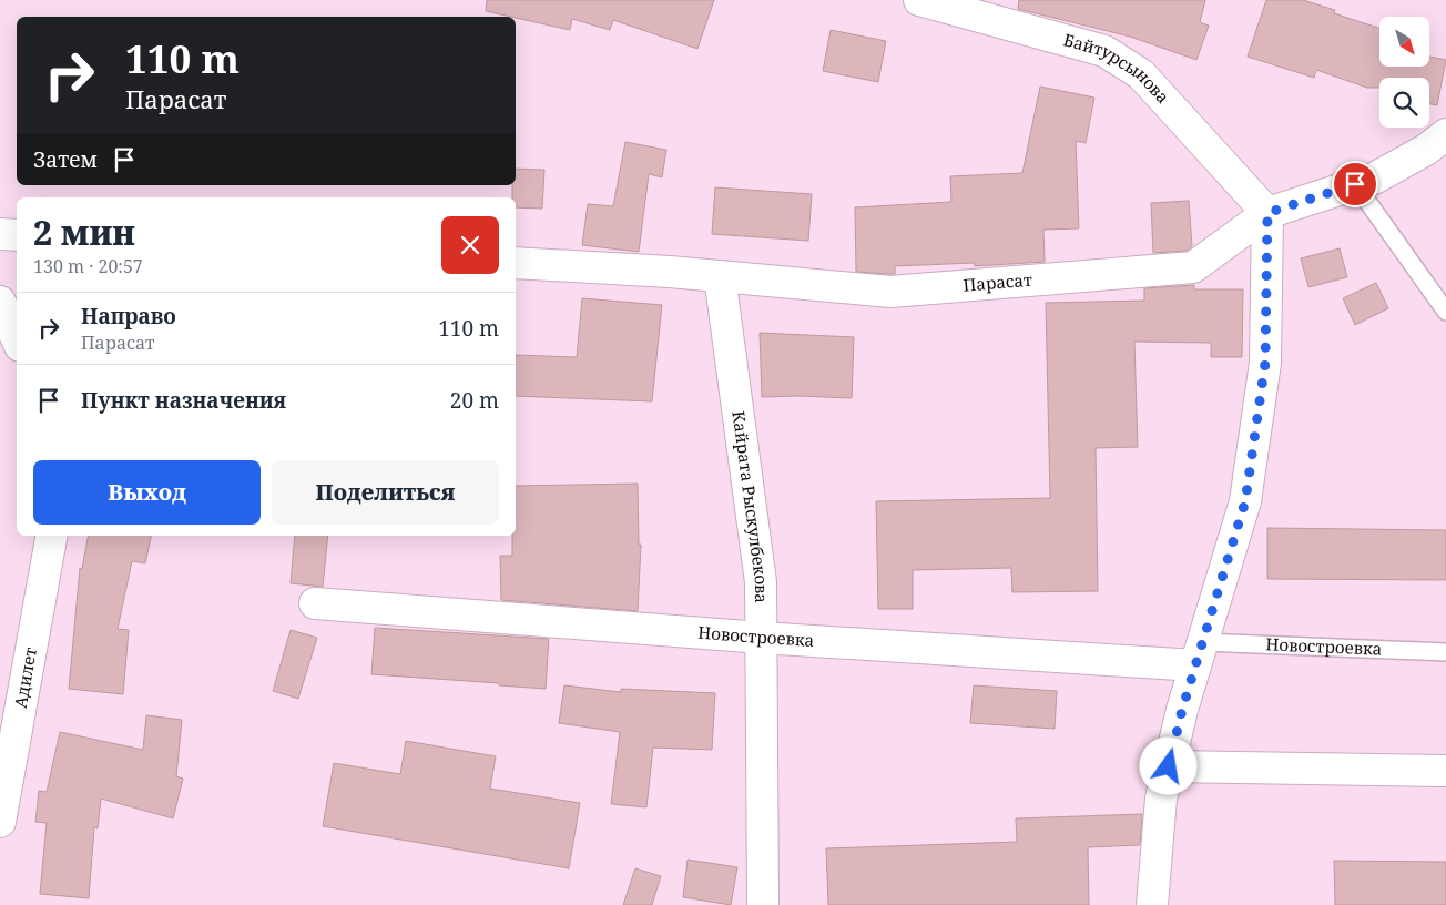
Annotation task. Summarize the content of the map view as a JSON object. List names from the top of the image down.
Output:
{
  "streets": {
    "street": [
      "Байтурсынова",
      "Парасат",
      "Кайрата Рыскулбекова",
      "Новостроевка",
      "Адилет"
    ]
  },
  "crossings": [
    ["Байтурсынова", "Парасат"],
    ["Парасат", "Кайрата Рыскулбекова"],
    ["Кайрата Рыскулбекова", "Новостроевка"]
  ],
  "north": "bottom right",
  "page": {
    "turn": ["110 m", "Парасат"],
    "then": "Затем",
    "heading": ["2 мин", "130 m · 20:57"],
    "list": [
      {
        "name": "Направо",
        "note": "Парасат",
        "value": "110 m"
      },
      {
        "name": "Пункт назначения",
        "value": "20 m"
      }
    ],
    "buttons": ["Выход", "Поделиться"]
  }
}
